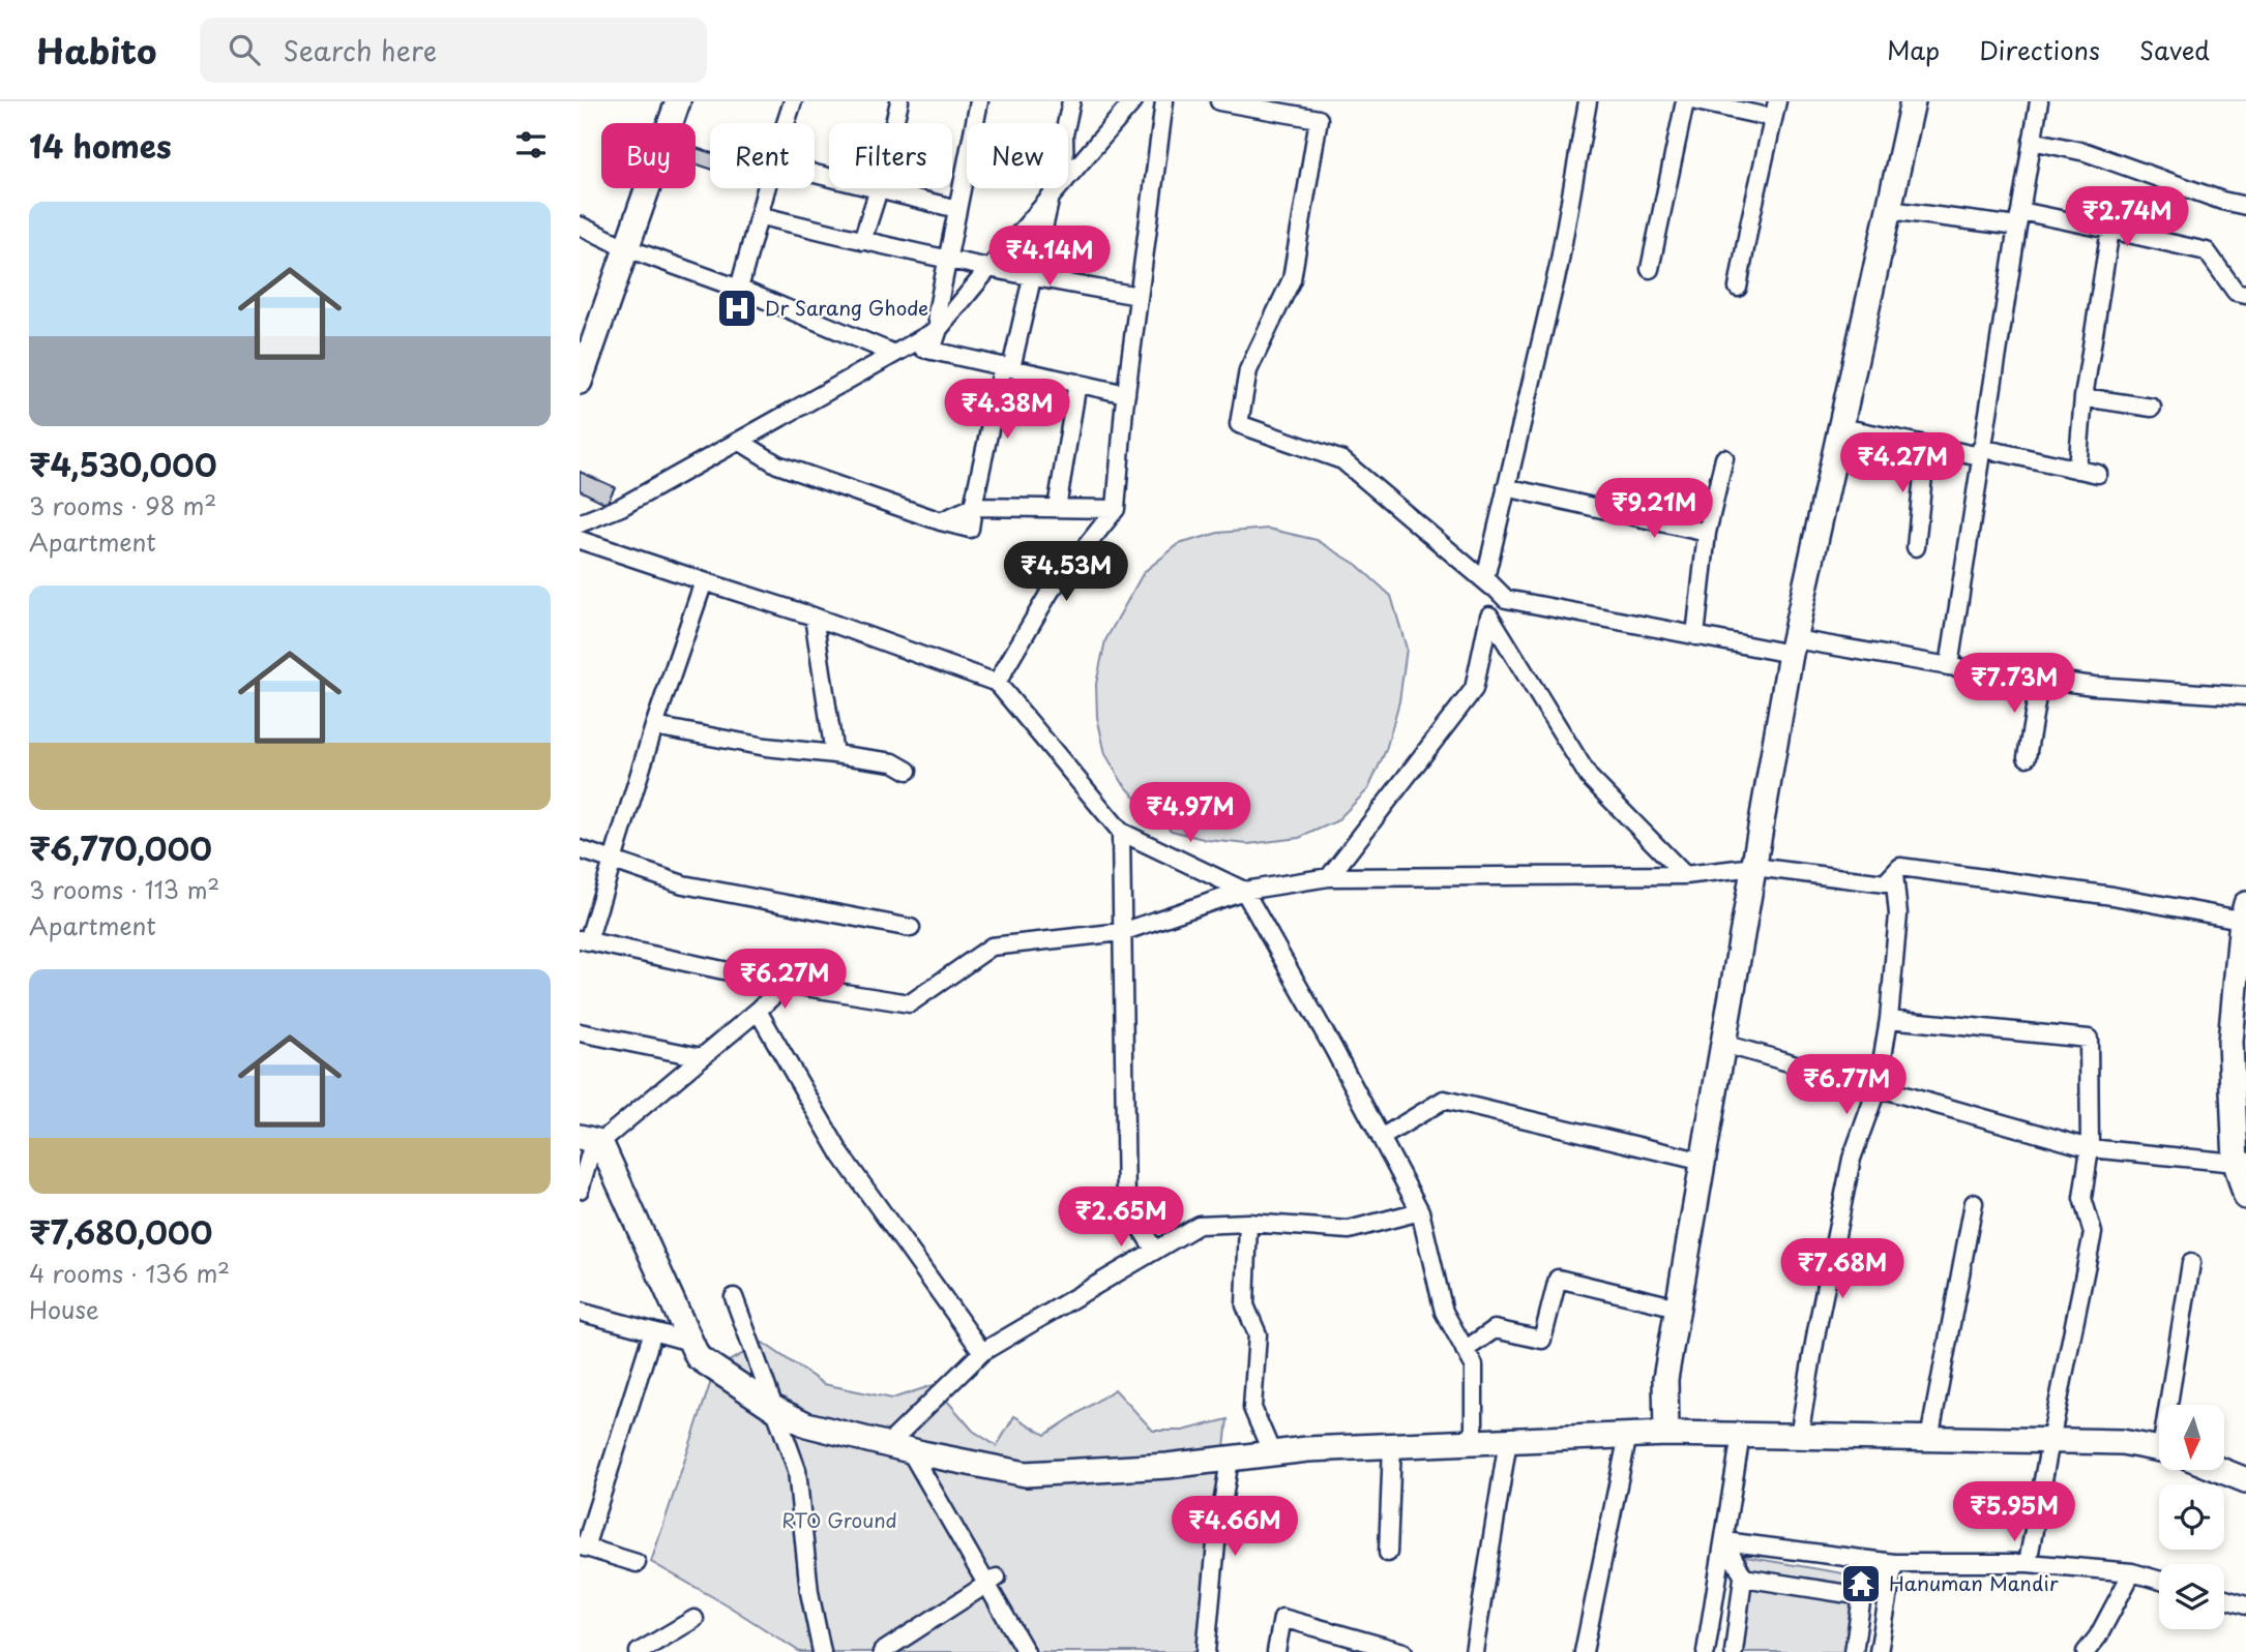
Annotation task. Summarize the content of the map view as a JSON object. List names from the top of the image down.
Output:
{
  "parks": ["RTO Ground"],
  "places": {
    "hospital": ["Dr Sarang Ghode"],
    "temple": ["Hanuman Mandir"]
  },
  "north": "bottom",
  "page": {
    "header": "Habito",
    "search": "Search here",
    "nav": ["Map", "Directions", "Saved"],
    "heading": "14 homes",
    "chip": [
      "Buy",
      "Rent",
      "Filters",
      "New"
    ],
    "price": [
      "₹2.74M",
      "₹4.14M",
      "₹4.38M",
      "₹4.27M",
      "₹9.21M",
      "₹4.53M",
      "₹7.73M",
      "₹4.97M",
      "₹6.27M",
      "₹6.77M",
      "₹2.65M",
      "₹7.68M",
      "₹5.95M",
      "₹4.66M"
    ],
    "list": [
      {
        "name": "₹4,530,000",
        "note": "3 rooms · 98 m² · Apartment"
      },
      {
        "name": "₹6,770,000",
        "note": "3 rooms · 113 m² · Apartment"
      },
      {
        "name": "₹7,680,000",
        "note": "4 rooms · 136 m² · House"
      }
    ]
  }
}
